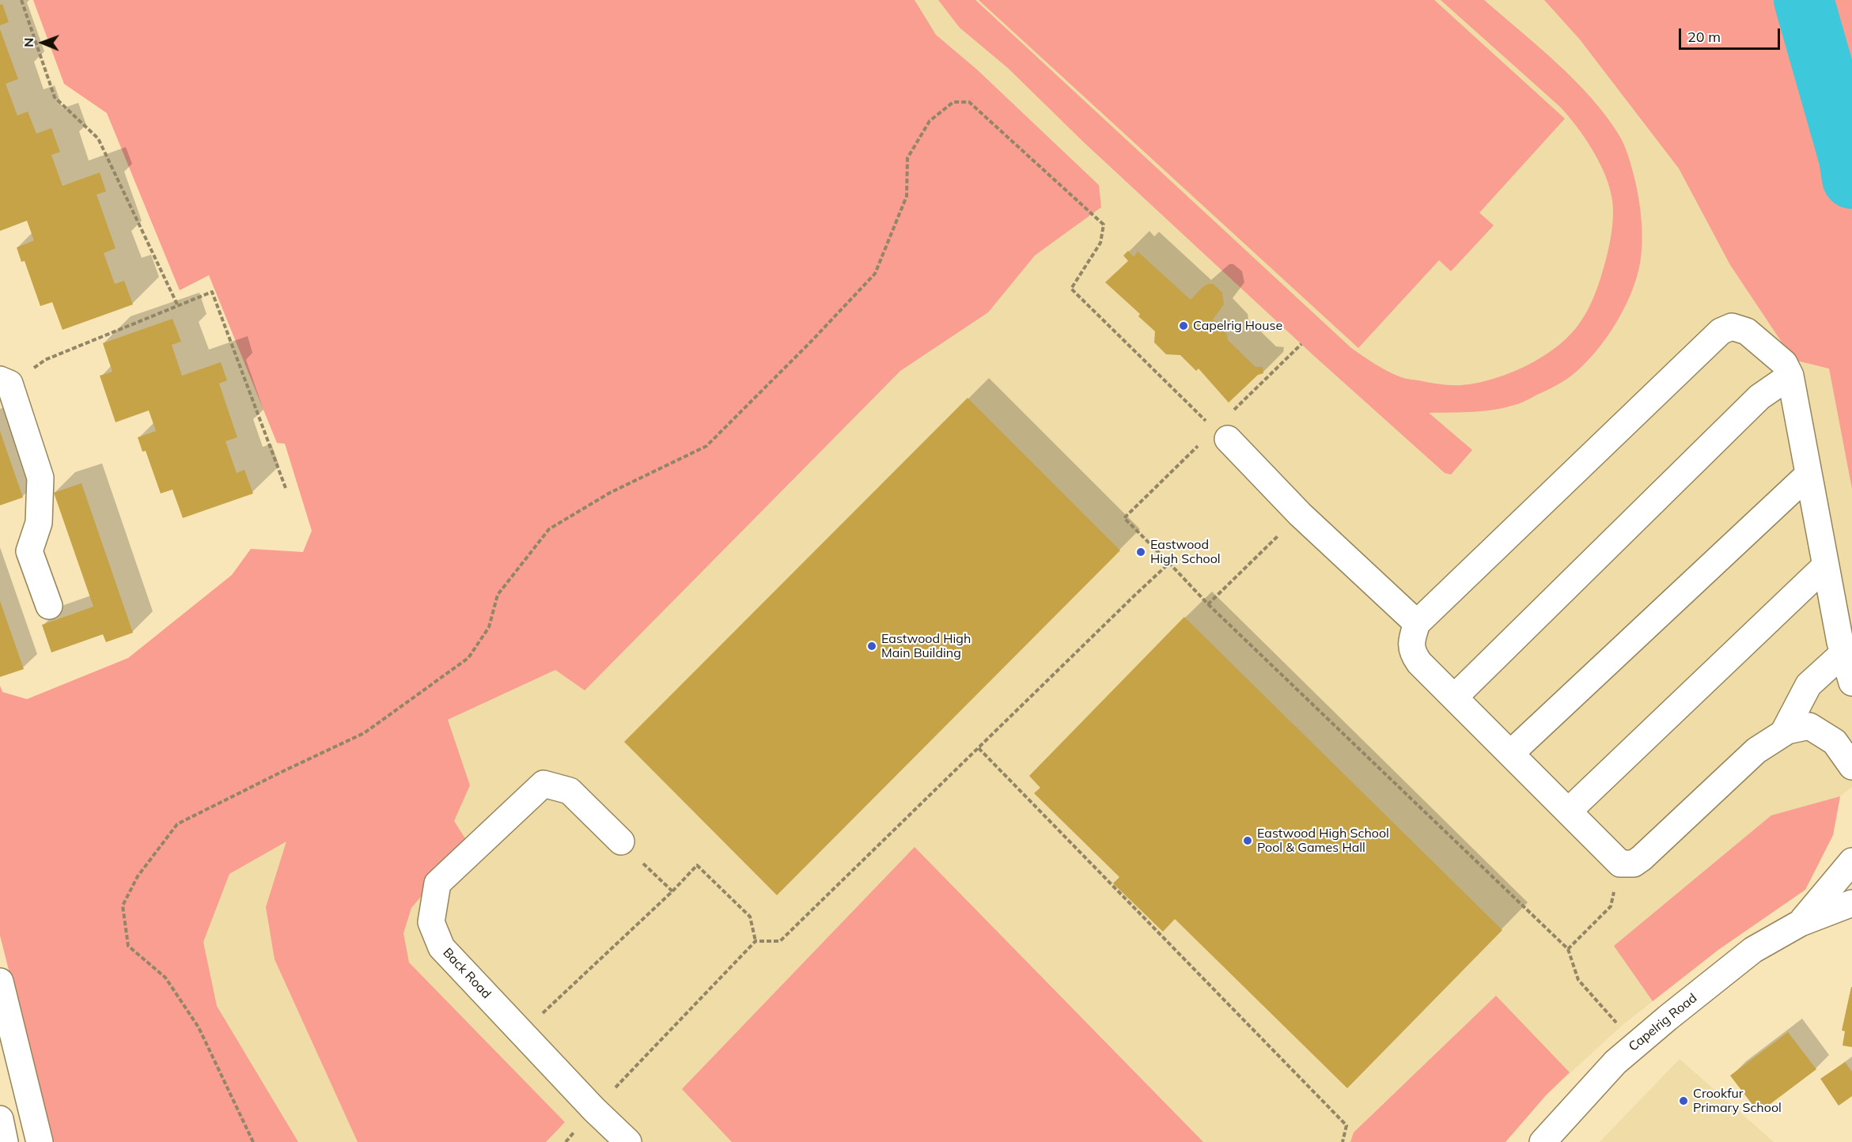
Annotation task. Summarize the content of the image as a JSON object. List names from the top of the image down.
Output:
{
  "streets": {
    "street": ["Back Road", "Capelrig Road"]
  },
  "places": [
    "Capelrig House",
    "Eastwood High School",
    "Eastwood High Main Building",
    "Eastwood High School Pool & Games Hall",
    "Crookfur Primary School"
  ],
  "scale_bar": "20 m",
  "north": "left"
}
